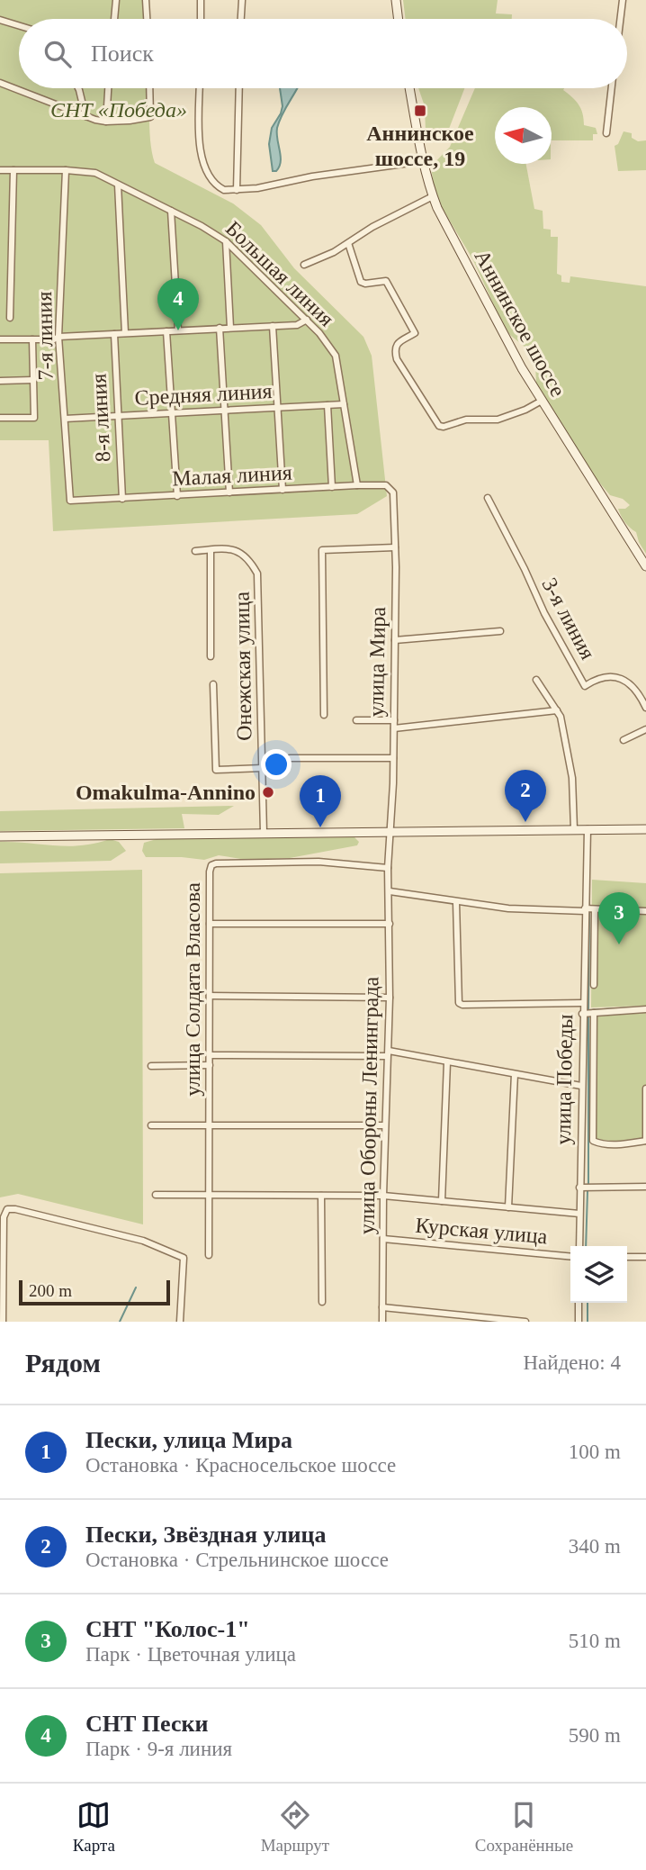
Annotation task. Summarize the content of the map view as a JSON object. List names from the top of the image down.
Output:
{
  "streets": {
    "main road": ["Аннинское шоссе"],
    "street": [
      "Большая линия",
      "7-я линия",
      "Средняя линия",
      "8-я линия",
      "Малая линия",
      "3-я линия",
      "улица Мира",
      "Онежская улица",
      "улица Солдата Власова",
      "улица Победы",
      "улица Обороны Ленинграда",
      "Курская улица"
    ]
  },
  "crossings": [
    ["Большая линия", "7-я линия"],
    ["Большая линия", "Средняя линия"],
    ["Большая линия", "Малая линия"],
    ["7-я линия", "Средняя линия"],
    ["7-я линия", "Малая линия"],
    ["Средняя линия", "8-я линия"],
    ["8-я линия", "Малая линия"],
    ["Малая линия", "улица Мира"],
    ["улица Мира", "улица Солдата Власова"],
    ["улица Мира", "улица Обороны Ленинграда"],
    ["улица Солдата Власова", "улица Обороны Ленинграда"],
    ["улица Обороны Ленинграда", "Курская улица"]
  ],
  "parks": ["СНТ «Победа»"],
  "places": {
    "transit": ["Аннинское шоссе, 19"],
    "other": ["Omakulma-Annino"]
  },
  "scale_bar": "200 m",
  "north": "left",
  "page": {
    "search": "Поиск",
    "pins": [
      "4",
      "2",
      "1",
      "3"
    ],
    "scale": "200 m",
    "heading": ["Рядом", "Найдено: 4"],
    "list": [
      {
        "mark": "1",
        "name": "Пески, улица Мира",
        "note": "Остановка · Красносельское шоссе",
        "value": "100 m"
      },
      {
        "mark": "2",
        "name": "Пески, Звёздная улица",
        "note": "Остановка · Стрельнинское шоссе",
        "value": "340 m"
      },
      {
        "mark": "3",
        "name": "СНТ \"Колос-1\"",
        "note": "Парк · Цветочная улица",
        "value": "510 m"
      },
      {
        "mark": "4",
        "name": "СНТ Пески",
        "note": "Парк · 9-я линия",
        "value": "590 m"
      }
    ],
    "nav": ["Карта", "Маршрут", "Сохранённые"]
  }
}
